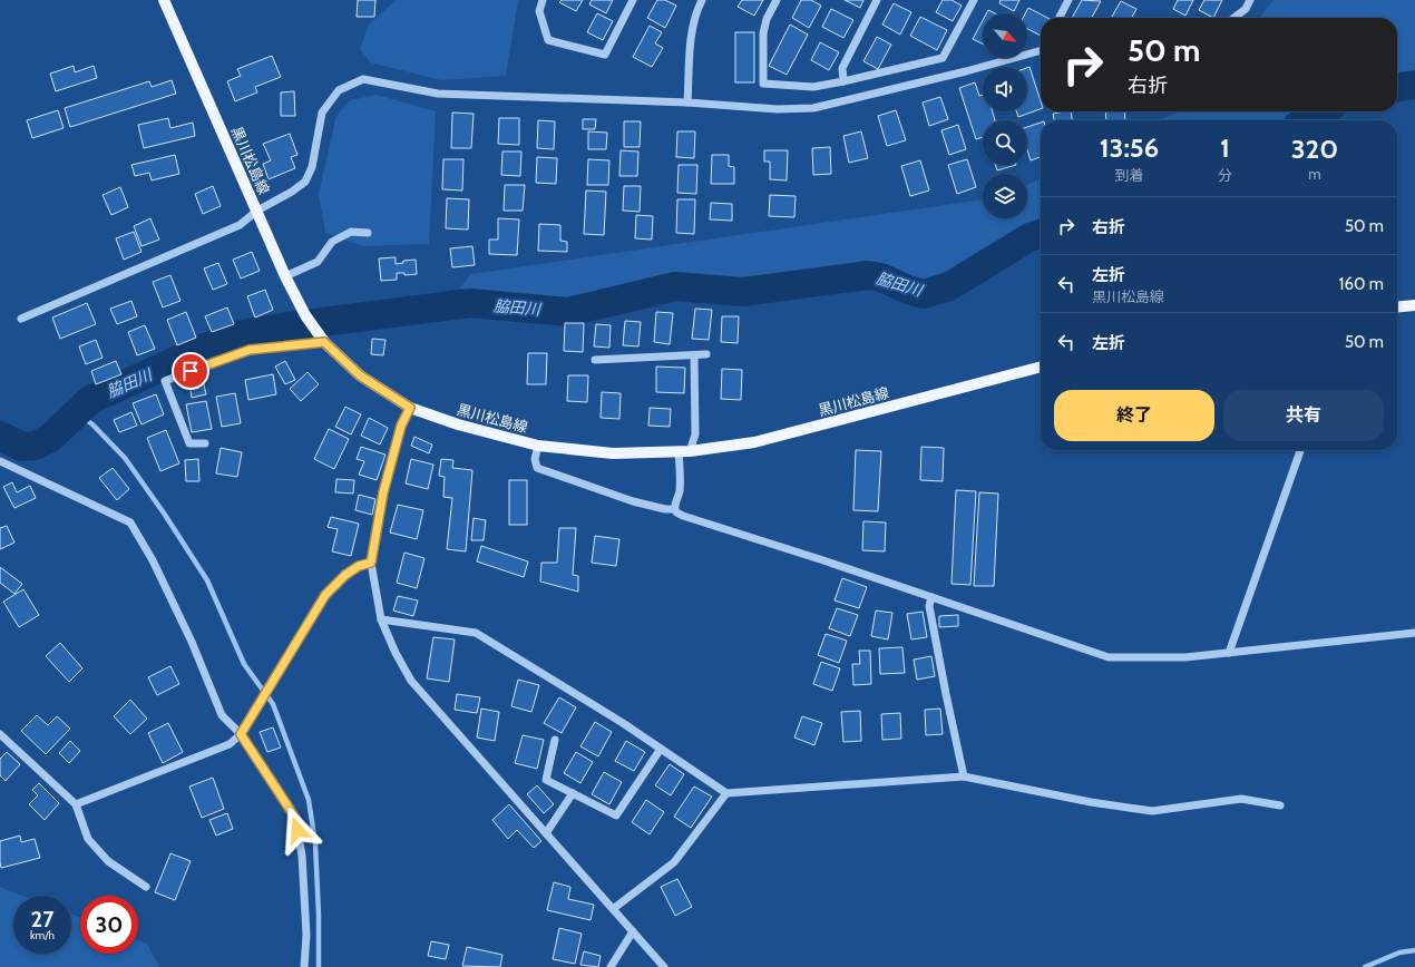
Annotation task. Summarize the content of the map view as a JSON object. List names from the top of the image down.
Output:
{
  "streets": {
    "main road": ["黒川松島線"]
  },
  "water": ["脇田川"],
  "north": "bottom right",
  "page": {
    "turn": ["50 m", "右折"],
    "eta": [
      "13:56",
      "到着",
      "1",
      "分",
      "320",
      "m"
    ],
    "list": [
      {
        "name": "右折",
        "value": "50 m"
      },
      {
        "name": "左折",
        "note": "黒川松島線",
        "value": "160 m"
      },
      {
        "name": "左折",
        "value": "50 m"
      }
    ],
    "buttons": ["終了", "共有"],
    "speed": "27 km/h",
    "limit": "30"
  }
}
